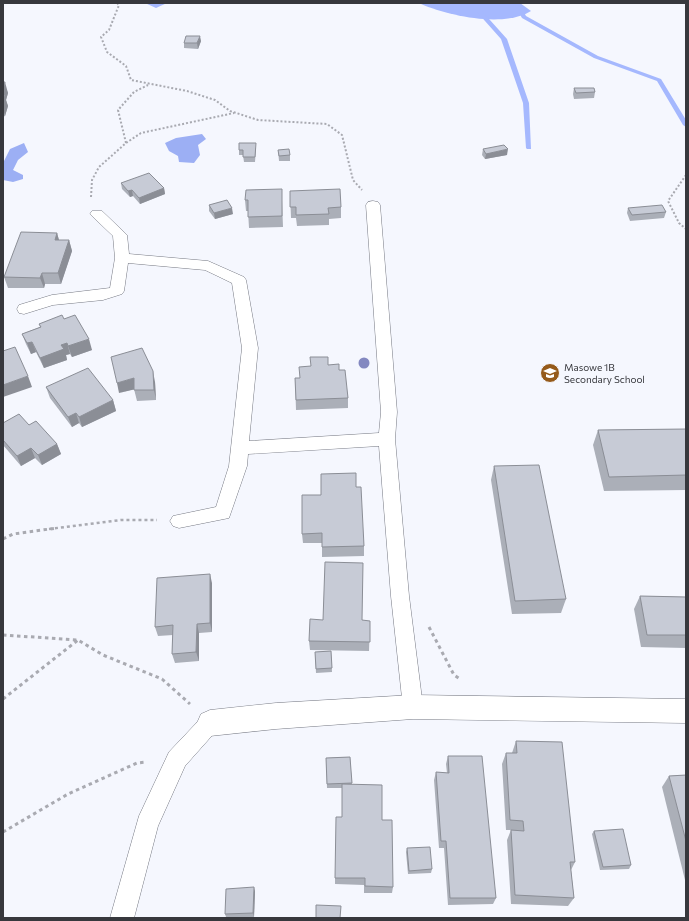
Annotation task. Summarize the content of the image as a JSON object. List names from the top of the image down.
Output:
{
  "places": {
    "school or university": ["Masowe 1B Secondary School"]
  }
}
